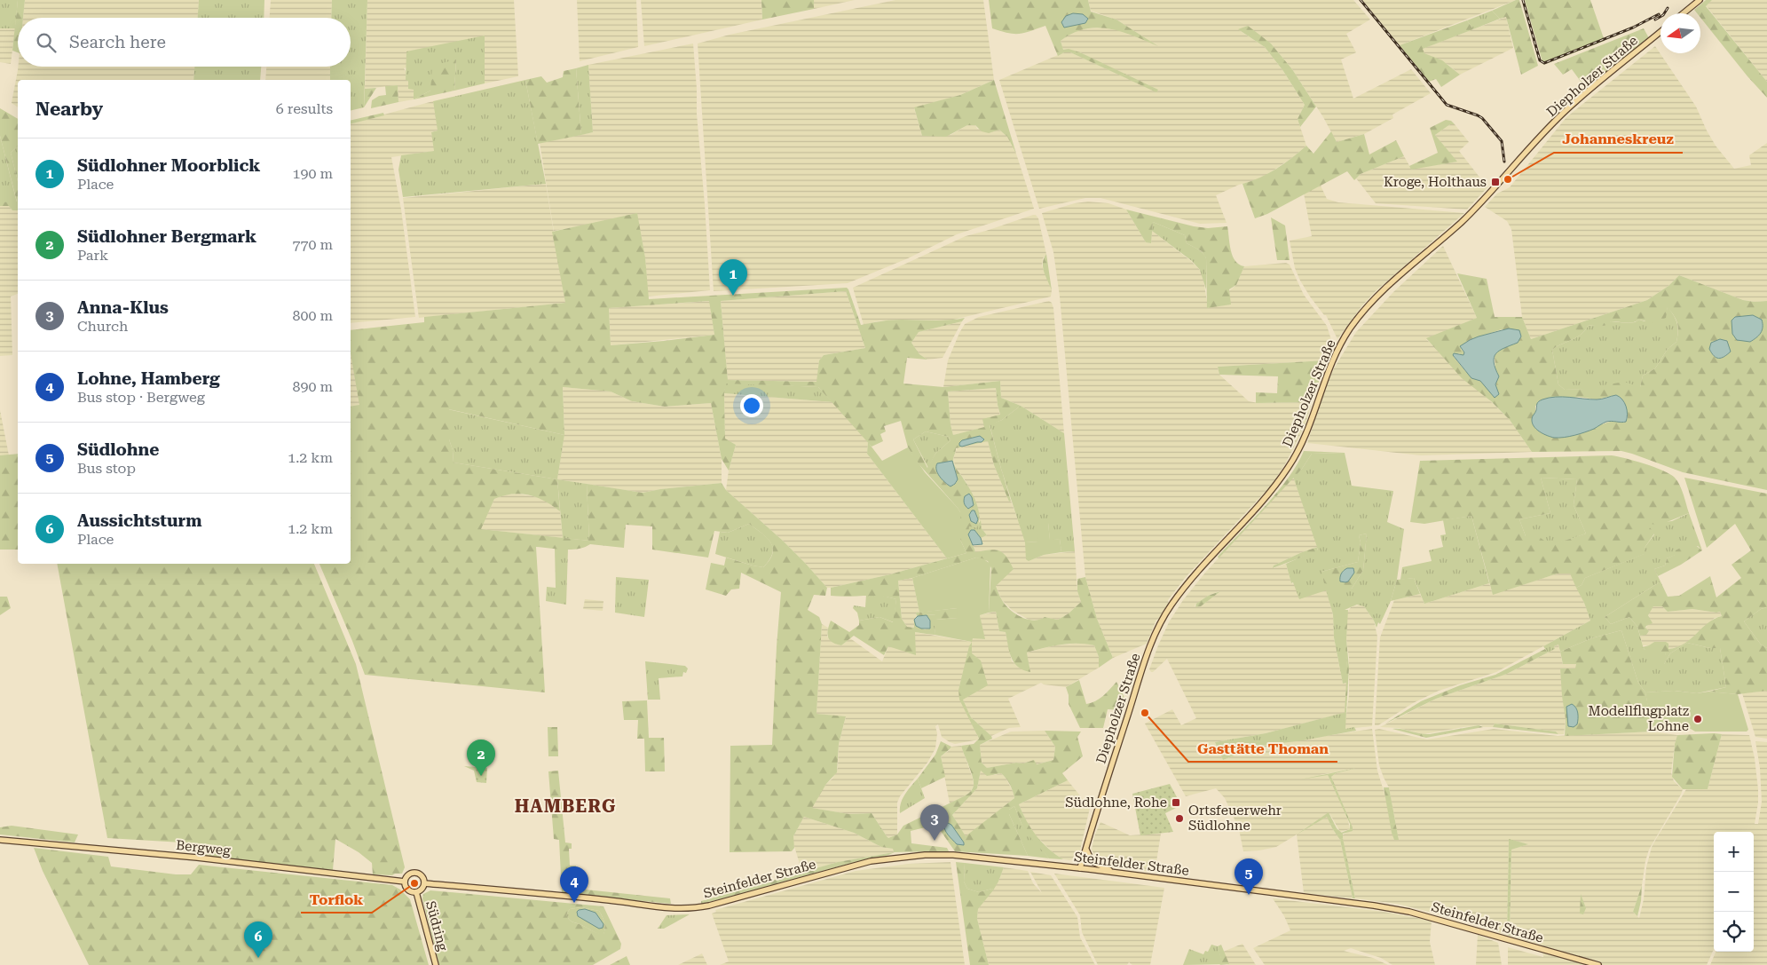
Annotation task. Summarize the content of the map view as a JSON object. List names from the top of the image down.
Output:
{
  "streets": {
    "main road": [
      "Diepholzer Straße",
      "Bergweg",
      "Steinfelder Straße",
      "Südring"
    ]
  },
  "crossings": [
    ["Diepholzer Straße", "Steinfelder Straße"],
    ["Bergweg", "Steinfelder Straße"],
    ["Bergweg", "Südring"]
  ],
  "districts": ["HAMBERG"],
  "places": {
    "other": [
      "Johanneskreuz",
      "Gasttätte Thoman",
      "Modellflugplatz Lohne",
      "Ortsfeuerwehr Südlohne",
      "Torflok"
    ],
    "transit": ["Kroge, Holthaus", "Südlohne, Rohe"]
  },
  "north": "left",
  "page": {
    "search": "Search here",
    "heading": ["Nearby", "6 results"],
    "list": [
      {
        "mark": "1",
        "name": "Südlohner Moorblick",
        "note": "Place",
        "value": "190 m"
      },
      {
        "mark": "2",
        "name": "Südlohner Bergmark",
        "note": "Park",
        "value": "770 m"
      },
      {
        "mark": "3",
        "name": "Anna-Klus",
        "note": "Church",
        "value": "800 m"
      },
      {
        "mark": "4",
        "name": "Lohne, Hamberg",
        "note": "Bus stop · Bergweg",
        "value": "890 m"
      },
      {
        "mark": "5",
        "name": "Südlohne",
        "note": "Bus stop",
        "value": "1.2 km"
      },
      {
        "mark": "6",
        "name": "Aussichtsturm",
        "note": "Place",
        "value": "1.2 km"
      }
    ],
    "pins": [
      "1",
      "2",
      "3",
      "5",
      "4",
      "6"
    ],
    "map_buttons": ["+", "−"]
  }
}
